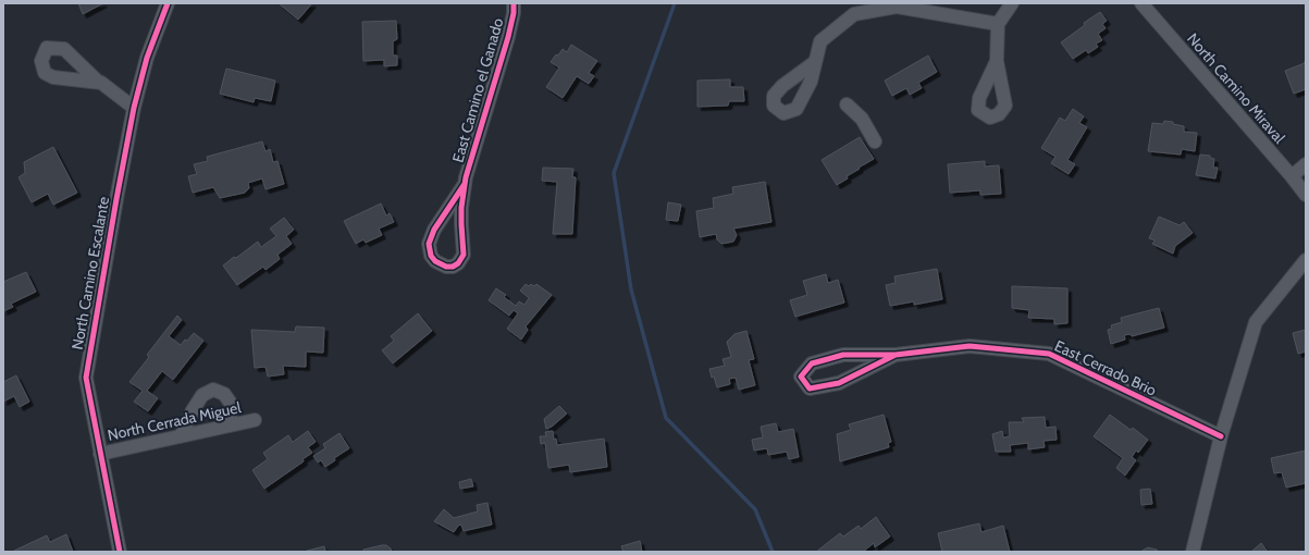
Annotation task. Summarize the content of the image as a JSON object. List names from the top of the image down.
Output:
{
  "streets": {
    "street": [
      "North Camino Miraval",
      "East Camino el Ganado",
      "North Camino Escalante",
      "East Cerrado Brio",
      "North Cerrada Miguel"
    ]
  },
  "crossings": [
    ["North Camino Escalante", "North Cerrada Miguel"]
  ]
}
